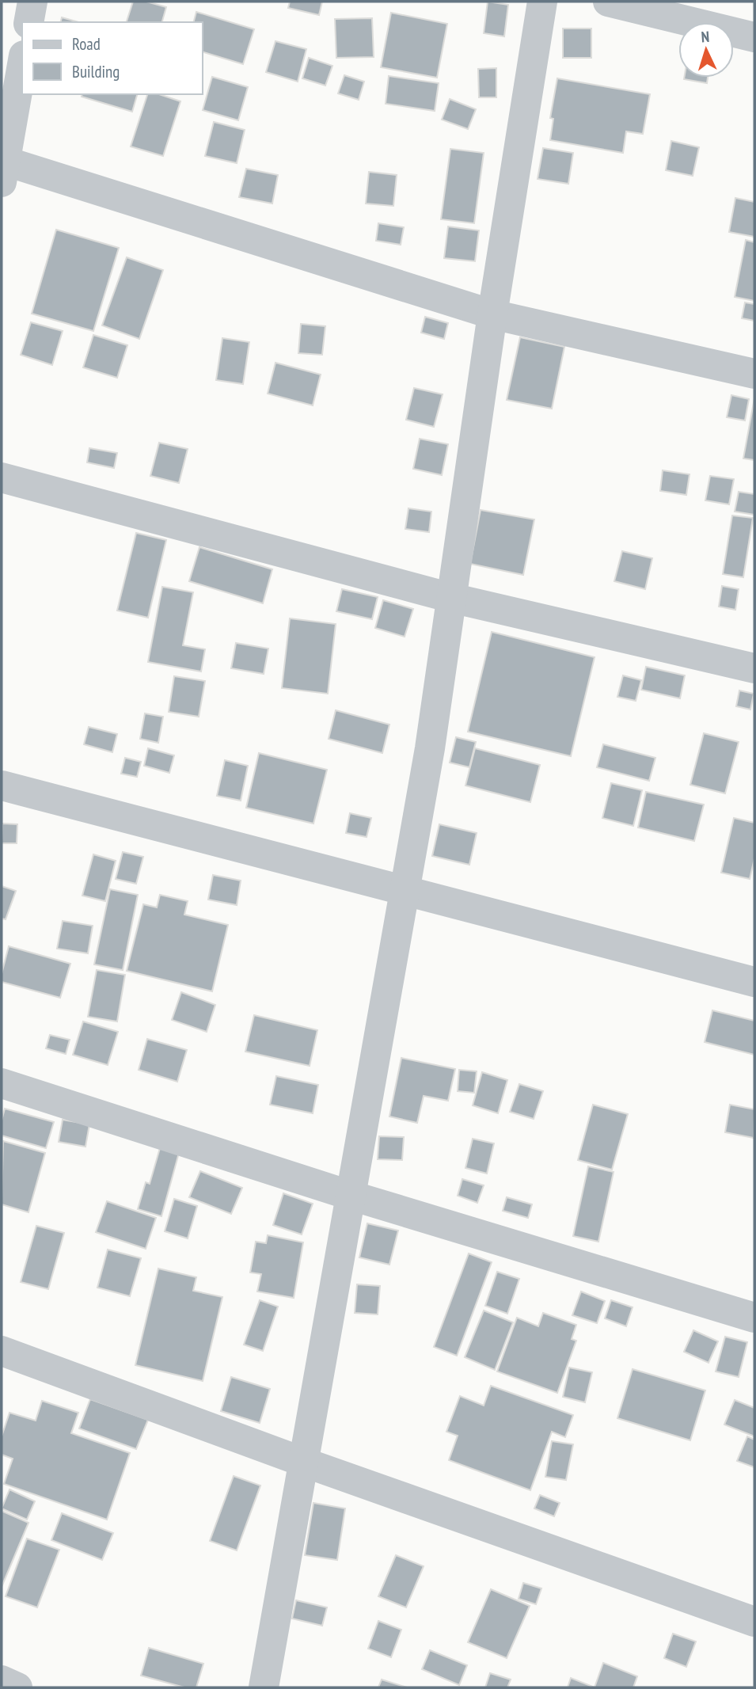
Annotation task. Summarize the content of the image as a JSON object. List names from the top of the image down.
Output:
{
  "legend": ["Road", "Building"],
  "north": "top"
}
